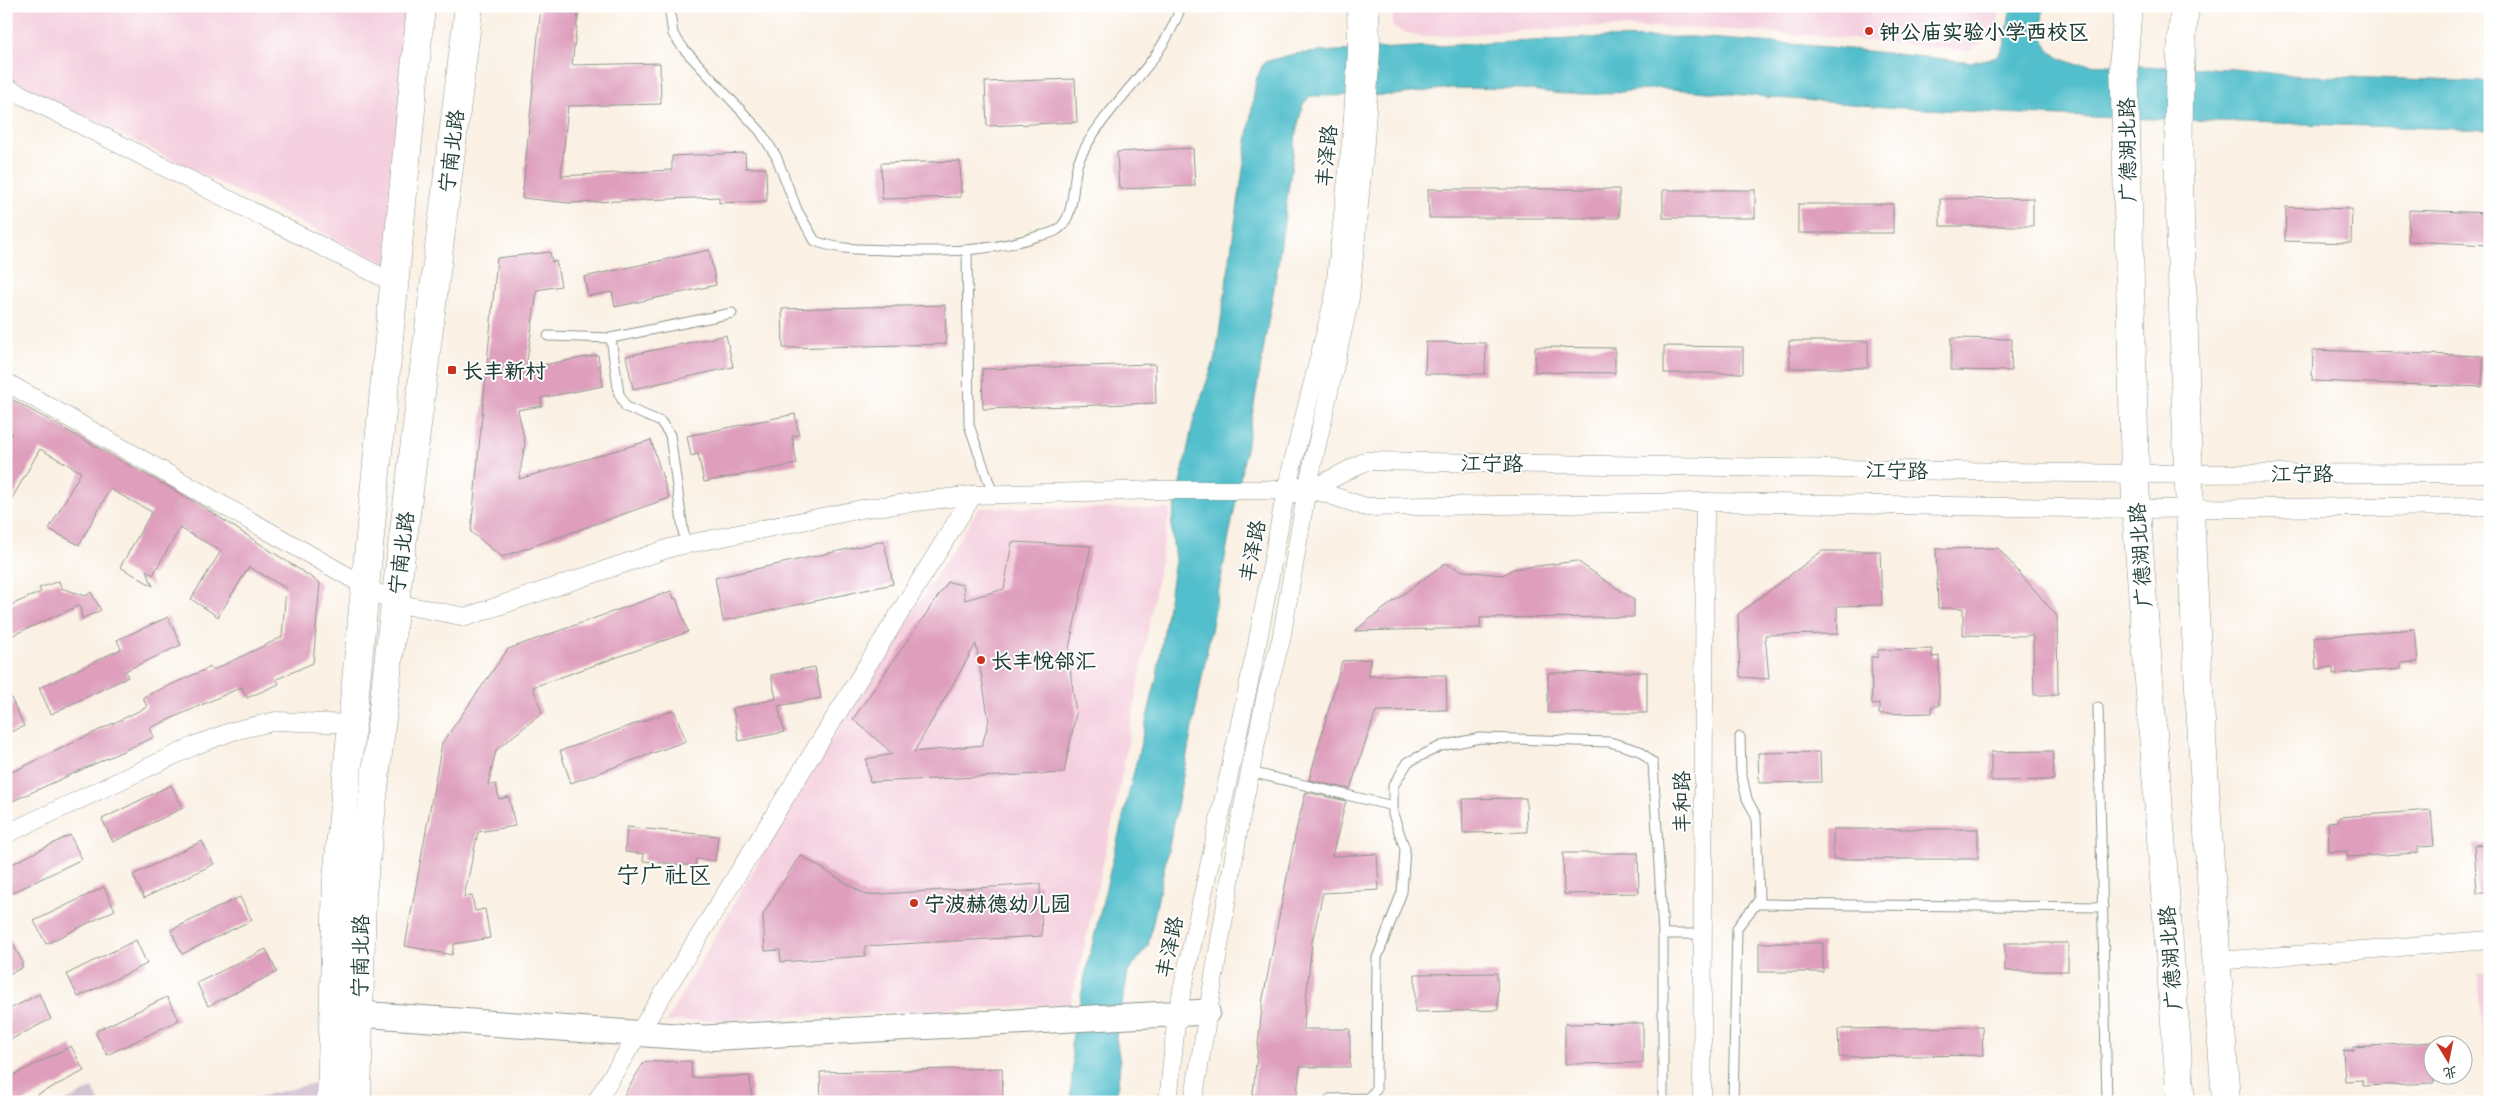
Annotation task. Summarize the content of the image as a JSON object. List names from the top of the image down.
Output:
{
  "streets": {
    "main road": ["广德湖北路", "宁南北路"],
    "street": ["丰泽路", "江宁路", "丰和路"]
  },
  "crossings": [
    ["广德湖北路", "江宁路"],
    ["丰泽路", "江宁路"],
    ["江宁路", "丰和路"]
  ],
  "districts": ["宁广社区"],
  "places": {
    "other": ["钟公庙实验小学西校区", "长丰悦邻汇", "宁波赫德幼儿园"],
    "transit": ["长丰新村"]
  },
  "north": "bottom"
}
